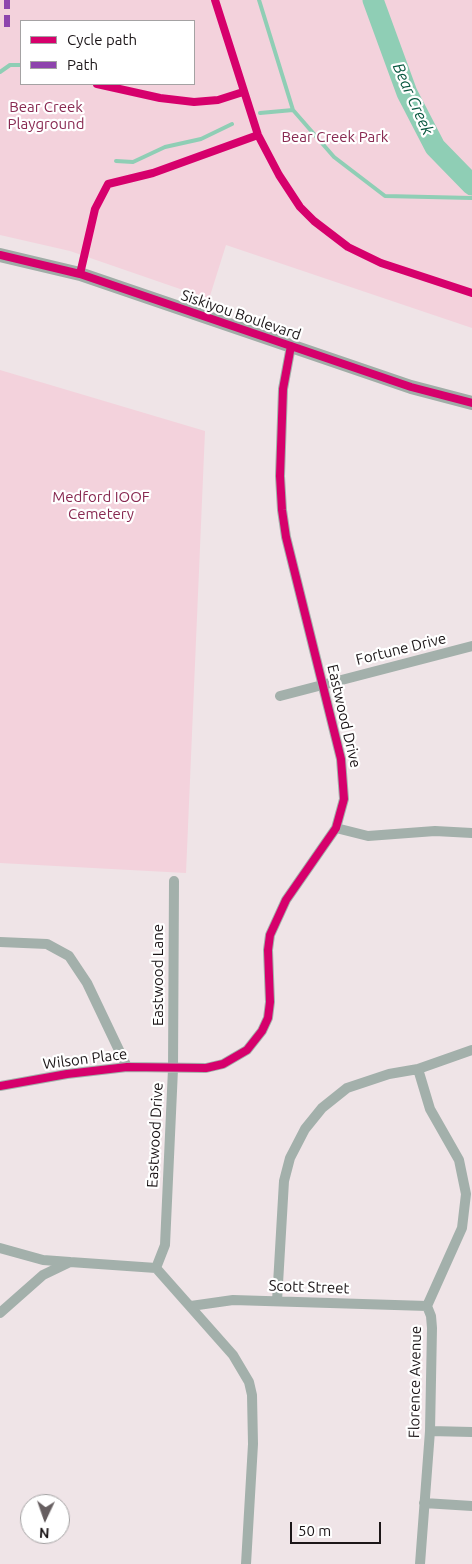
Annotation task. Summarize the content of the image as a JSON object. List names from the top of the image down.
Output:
{
  "streets": {
    "street": [
      "Siskiyou Boulevard",
      "Fortune Drive",
      "Eastwood Drive",
      "Eastwood Lane",
      "Wilson Place",
      "Scott Street",
      "Florence Avenue"
    ]
  },
  "crossings": [
    ["Siskiyou Boulevard", "Eastwood Drive"],
    ["Fortune Drive", "Eastwood Drive"],
    ["Eastwood Drive", "Eastwood Lane"],
    ["Eastwood Drive", "Wilson Place"],
    ["Eastwood Lane", "Wilson Place"],
    ["Scott Street", "Florence Avenue"]
  ],
  "water": ["Bear Creek"],
  "parks": ["Bear Creek Playground", "Bear Creek Park", "Medford IOOF Cemetery"],
  "legend": ["Cycle path", "Path"],
  "scale_bar": "50 m",
  "north": "bottom"
}
